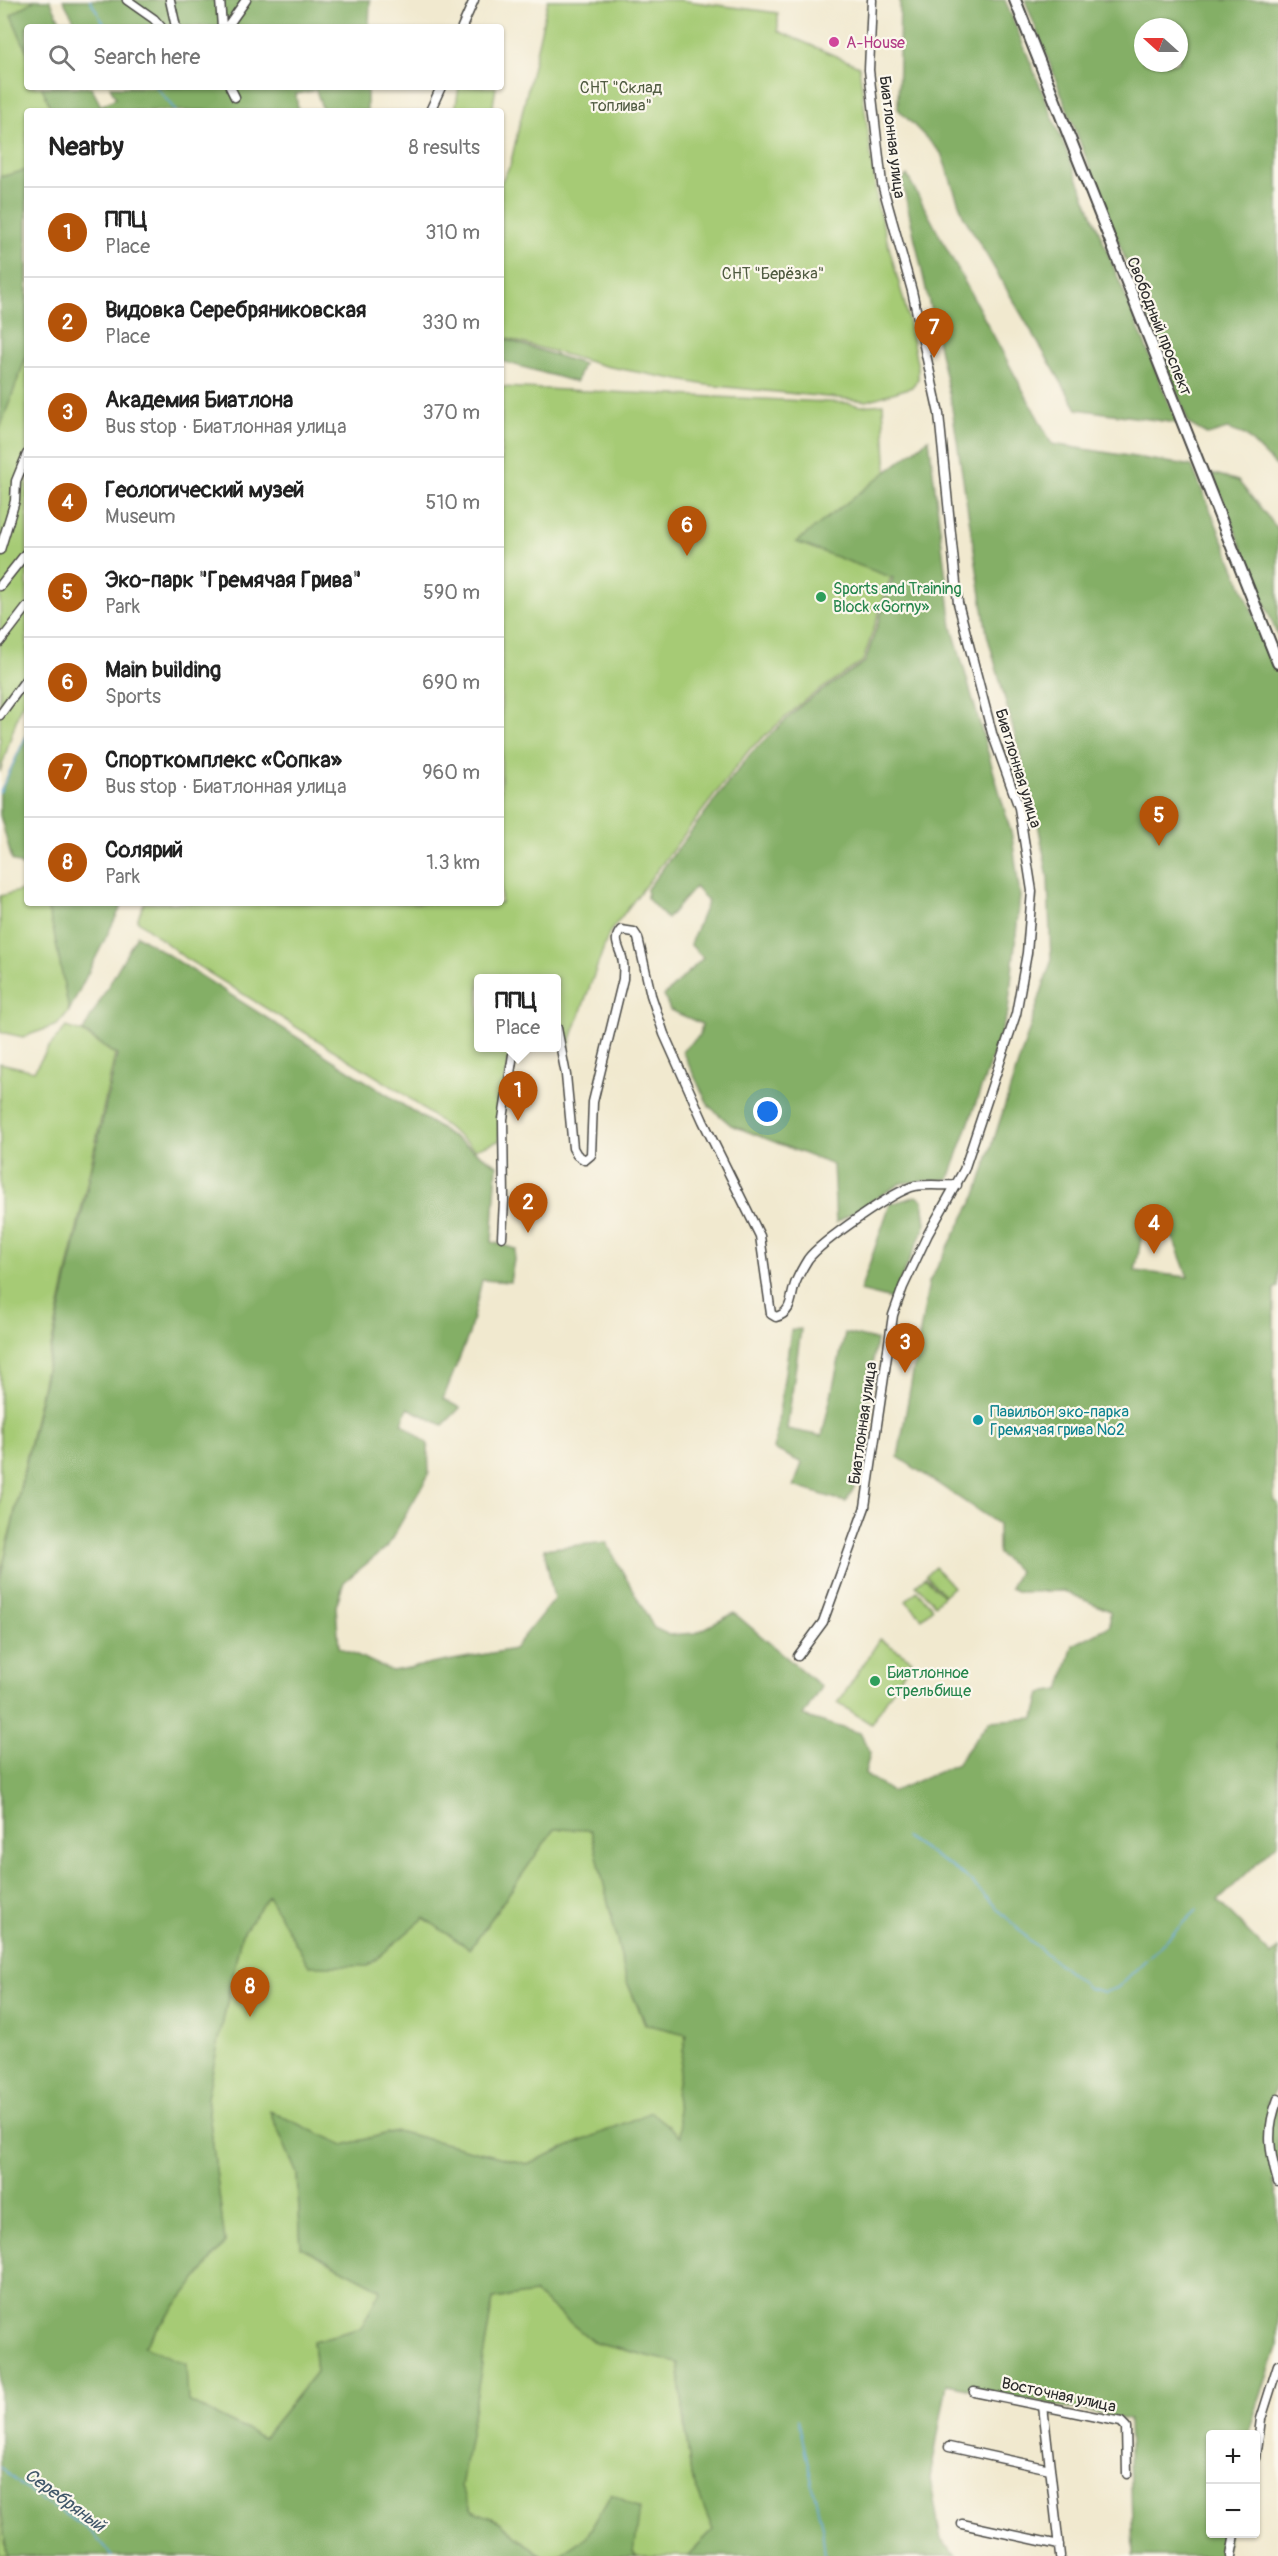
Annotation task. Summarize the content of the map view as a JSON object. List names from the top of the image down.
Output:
{
  "streets": {
    "main road": ["Свободный проспект"],
    "street": ["Биатлонная улица", "Восточная улица"]
  },
  "water": ["Серебряный"],
  "parks": ["СНТ \"Склад топлива\"", "СНТ \"Берёзка\""],
  "places": [
    "A-House",
    "Sports and Training Block «Gorny»",
    "Павильон эко-парка Гремячая грива №2",
    "Биатлонное стрельбище"
  ],
  "north": "left",
  "page": {
    "search": "Search here",
    "heading": ["Nearby", "8 results"],
    "list": [
      {
        "mark": "1",
        "name": "ППЦ",
        "note": "Place",
        "value": "310 m"
      },
      {
        "mark": "2",
        "name": "Видовка Серебряниковская",
        "note": "Place",
        "value": "330 m"
      },
      {
        "mark": "3",
        "name": "Академия Биатлона",
        "note": "Bus stop · Биатлонная улица",
        "value": "370 m"
      },
      {
        "mark": "4",
        "name": "Геологический музей",
        "note": "Museum",
        "value": "510 m"
      },
      {
        "mark": "5",
        "name": "Эко-парк \"Гремячая Грива\"",
        "note": "Park",
        "value": "590 m"
      },
      {
        "mark": "6",
        "name": "Main building",
        "note": "Sports",
        "value": "690 m"
      },
      {
        "mark": "7",
        "name": "Спорткомплекс «Сопка»",
        "note": "Bus stop · Биатлонная улица",
        "value": "960 m"
      },
      {
        "mark": "8",
        "name": "Солярий",
        "note": "Park",
        "value": "1.3 km"
      }
    ],
    "pins": [
      "7",
      "6",
      "5",
      "1",
      "2",
      "4",
      "3",
      "8"
    ],
    "popup": ["ППЦ", "Place"],
    "map_buttons": ["+", "−"]
  }
}
